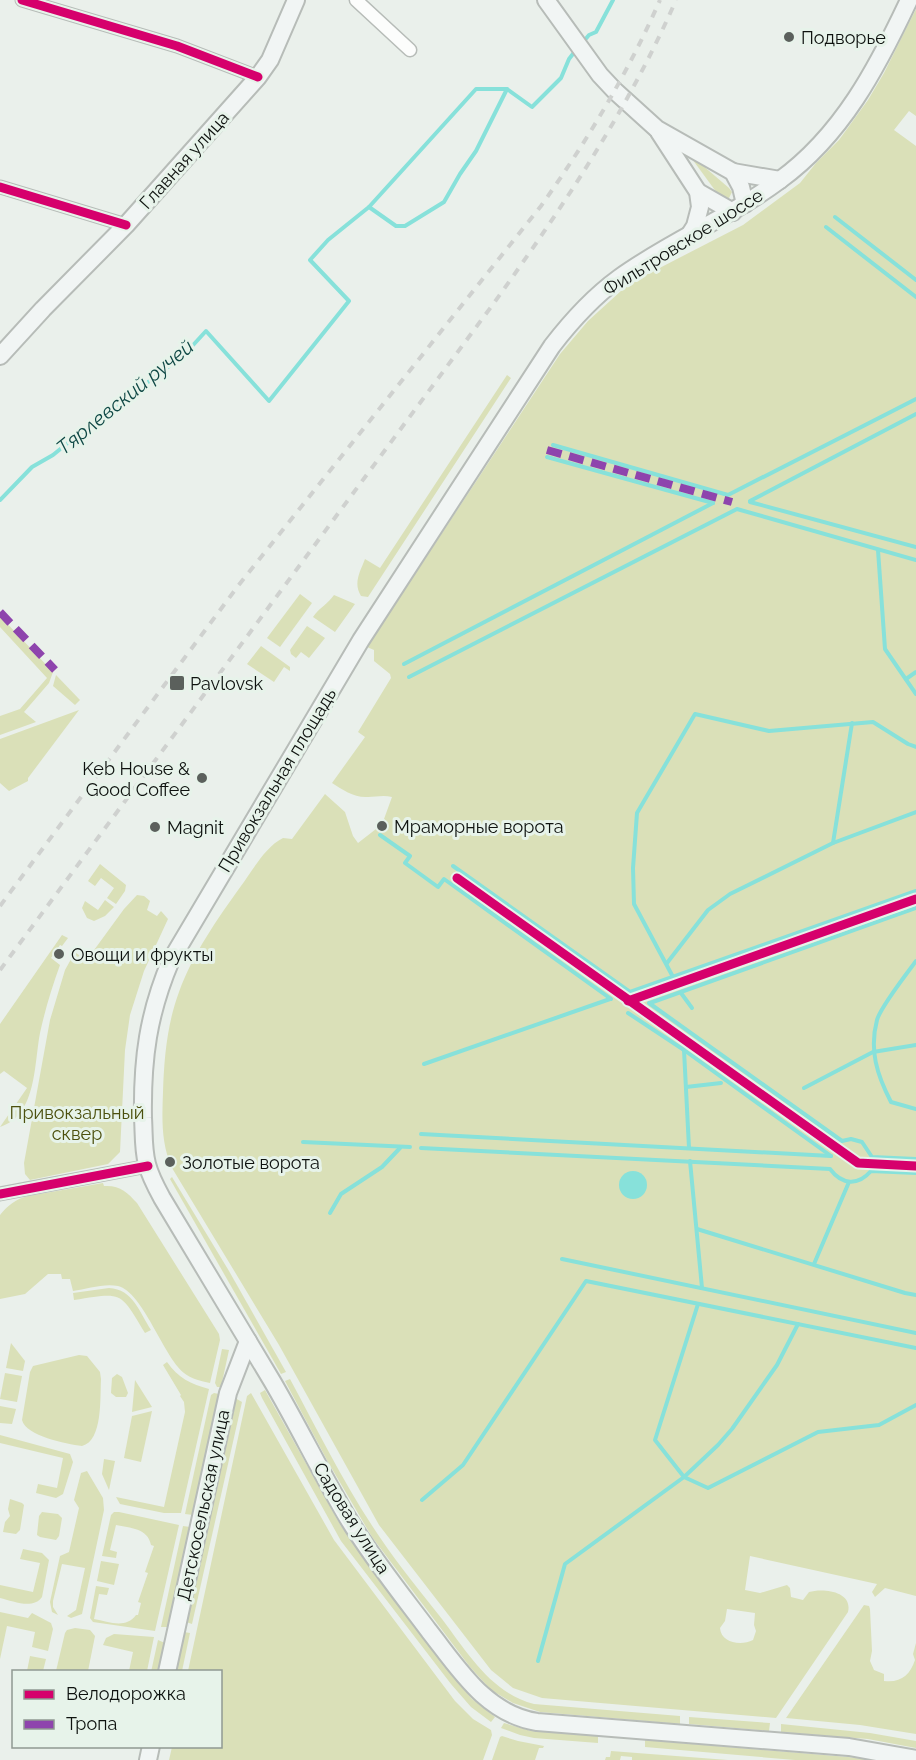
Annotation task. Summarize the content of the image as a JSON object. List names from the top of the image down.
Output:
{
  "streets": {
    "main road": [
      "Главная улица",
      "Фильтровское шоссе",
      "Привокзальная площадь",
      "Детскосельская улица",
      "Садовая улица"
    ]
  },
  "crossings": [
    ["Фильтровское шоссе", "Привокзальная площадь"],
    ["Привокзальная площадь", "Садовая улица"],
    ["Детскосельская улица", "Садовая улица"]
  ],
  "water": ["Тярлевский ручей"],
  "parks": ["Привокзальный сквер"],
  "places": {
    "other": [
      "Подворье",
      "Keb House & Good Coffee",
      "Мраморные ворота",
      "Magnit",
      "Овощи и фрукты",
      "Золотые ворота"
    ],
    "transit": ["Pavlovsk"]
  },
  "legend": ["Велодорожка", "Тропа"]
}
